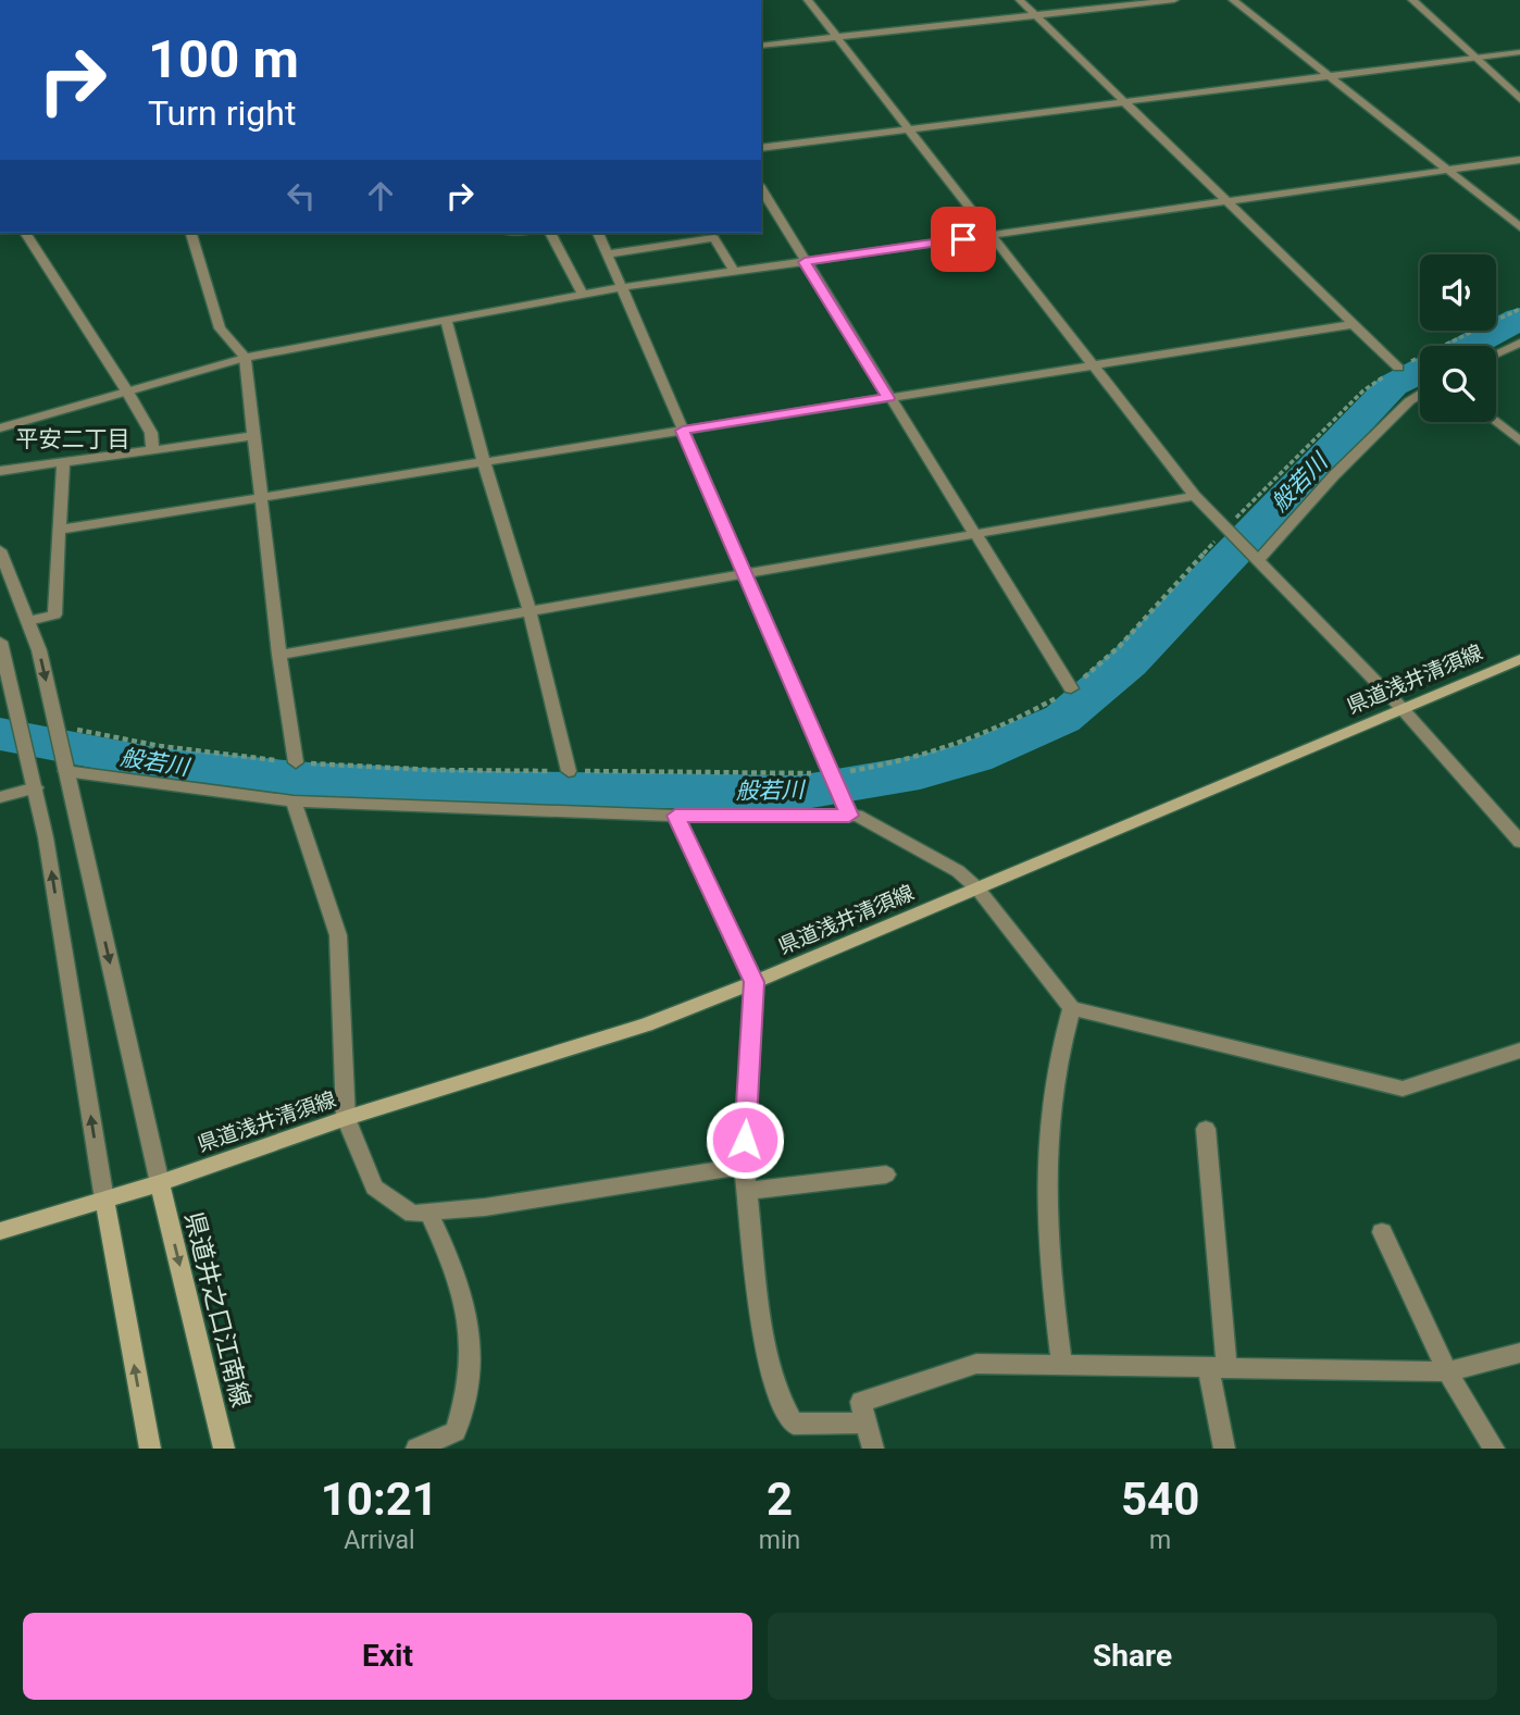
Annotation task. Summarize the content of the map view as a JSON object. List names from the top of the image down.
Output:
{
  "streets": {
    "main road": ["県道浅井清須線", "県道井之口江南線"]
  },
  "crossings": [
    ["県道浅井清須線", "県道井之口江南線"]
  ],
  "districts": ["平安二丁目"],
  "water": ["般若川"],
  "page": {
    "turn": ["100 m", "Turn right"],
    "eta": [
      "10:21",
      "Arrival",
      "2",
      "min",
      "540",
      "m"
    ],
    "buttons": ["Exit", "Share"]
  }
}
